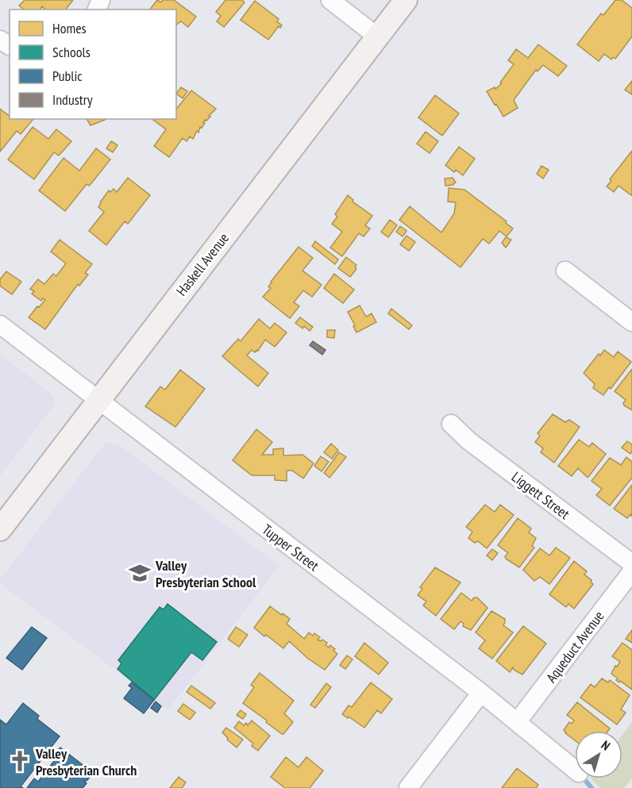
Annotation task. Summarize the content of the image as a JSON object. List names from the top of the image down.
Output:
{
  "streets": {
    "main road": ["Haskell Avenue"],
    "street": ["Liggett Street", "Tupper Street", "Aqueduct Avenue"]
  },
  "crossings": [
    ["Haskell Avenue", "Tupper Street"],
    ["Tupper Street", "Aqueduct Avenue"]
  ],
  "places": {
    "school or university": ["Valley Presbyterian School"],
    "church": ["Valley Presbyterian Church"]
  },
  "legend": [
    "Homes",
    "Schools",
    "Public",
    "Industry"
  ],
  "north": "top right"
}
